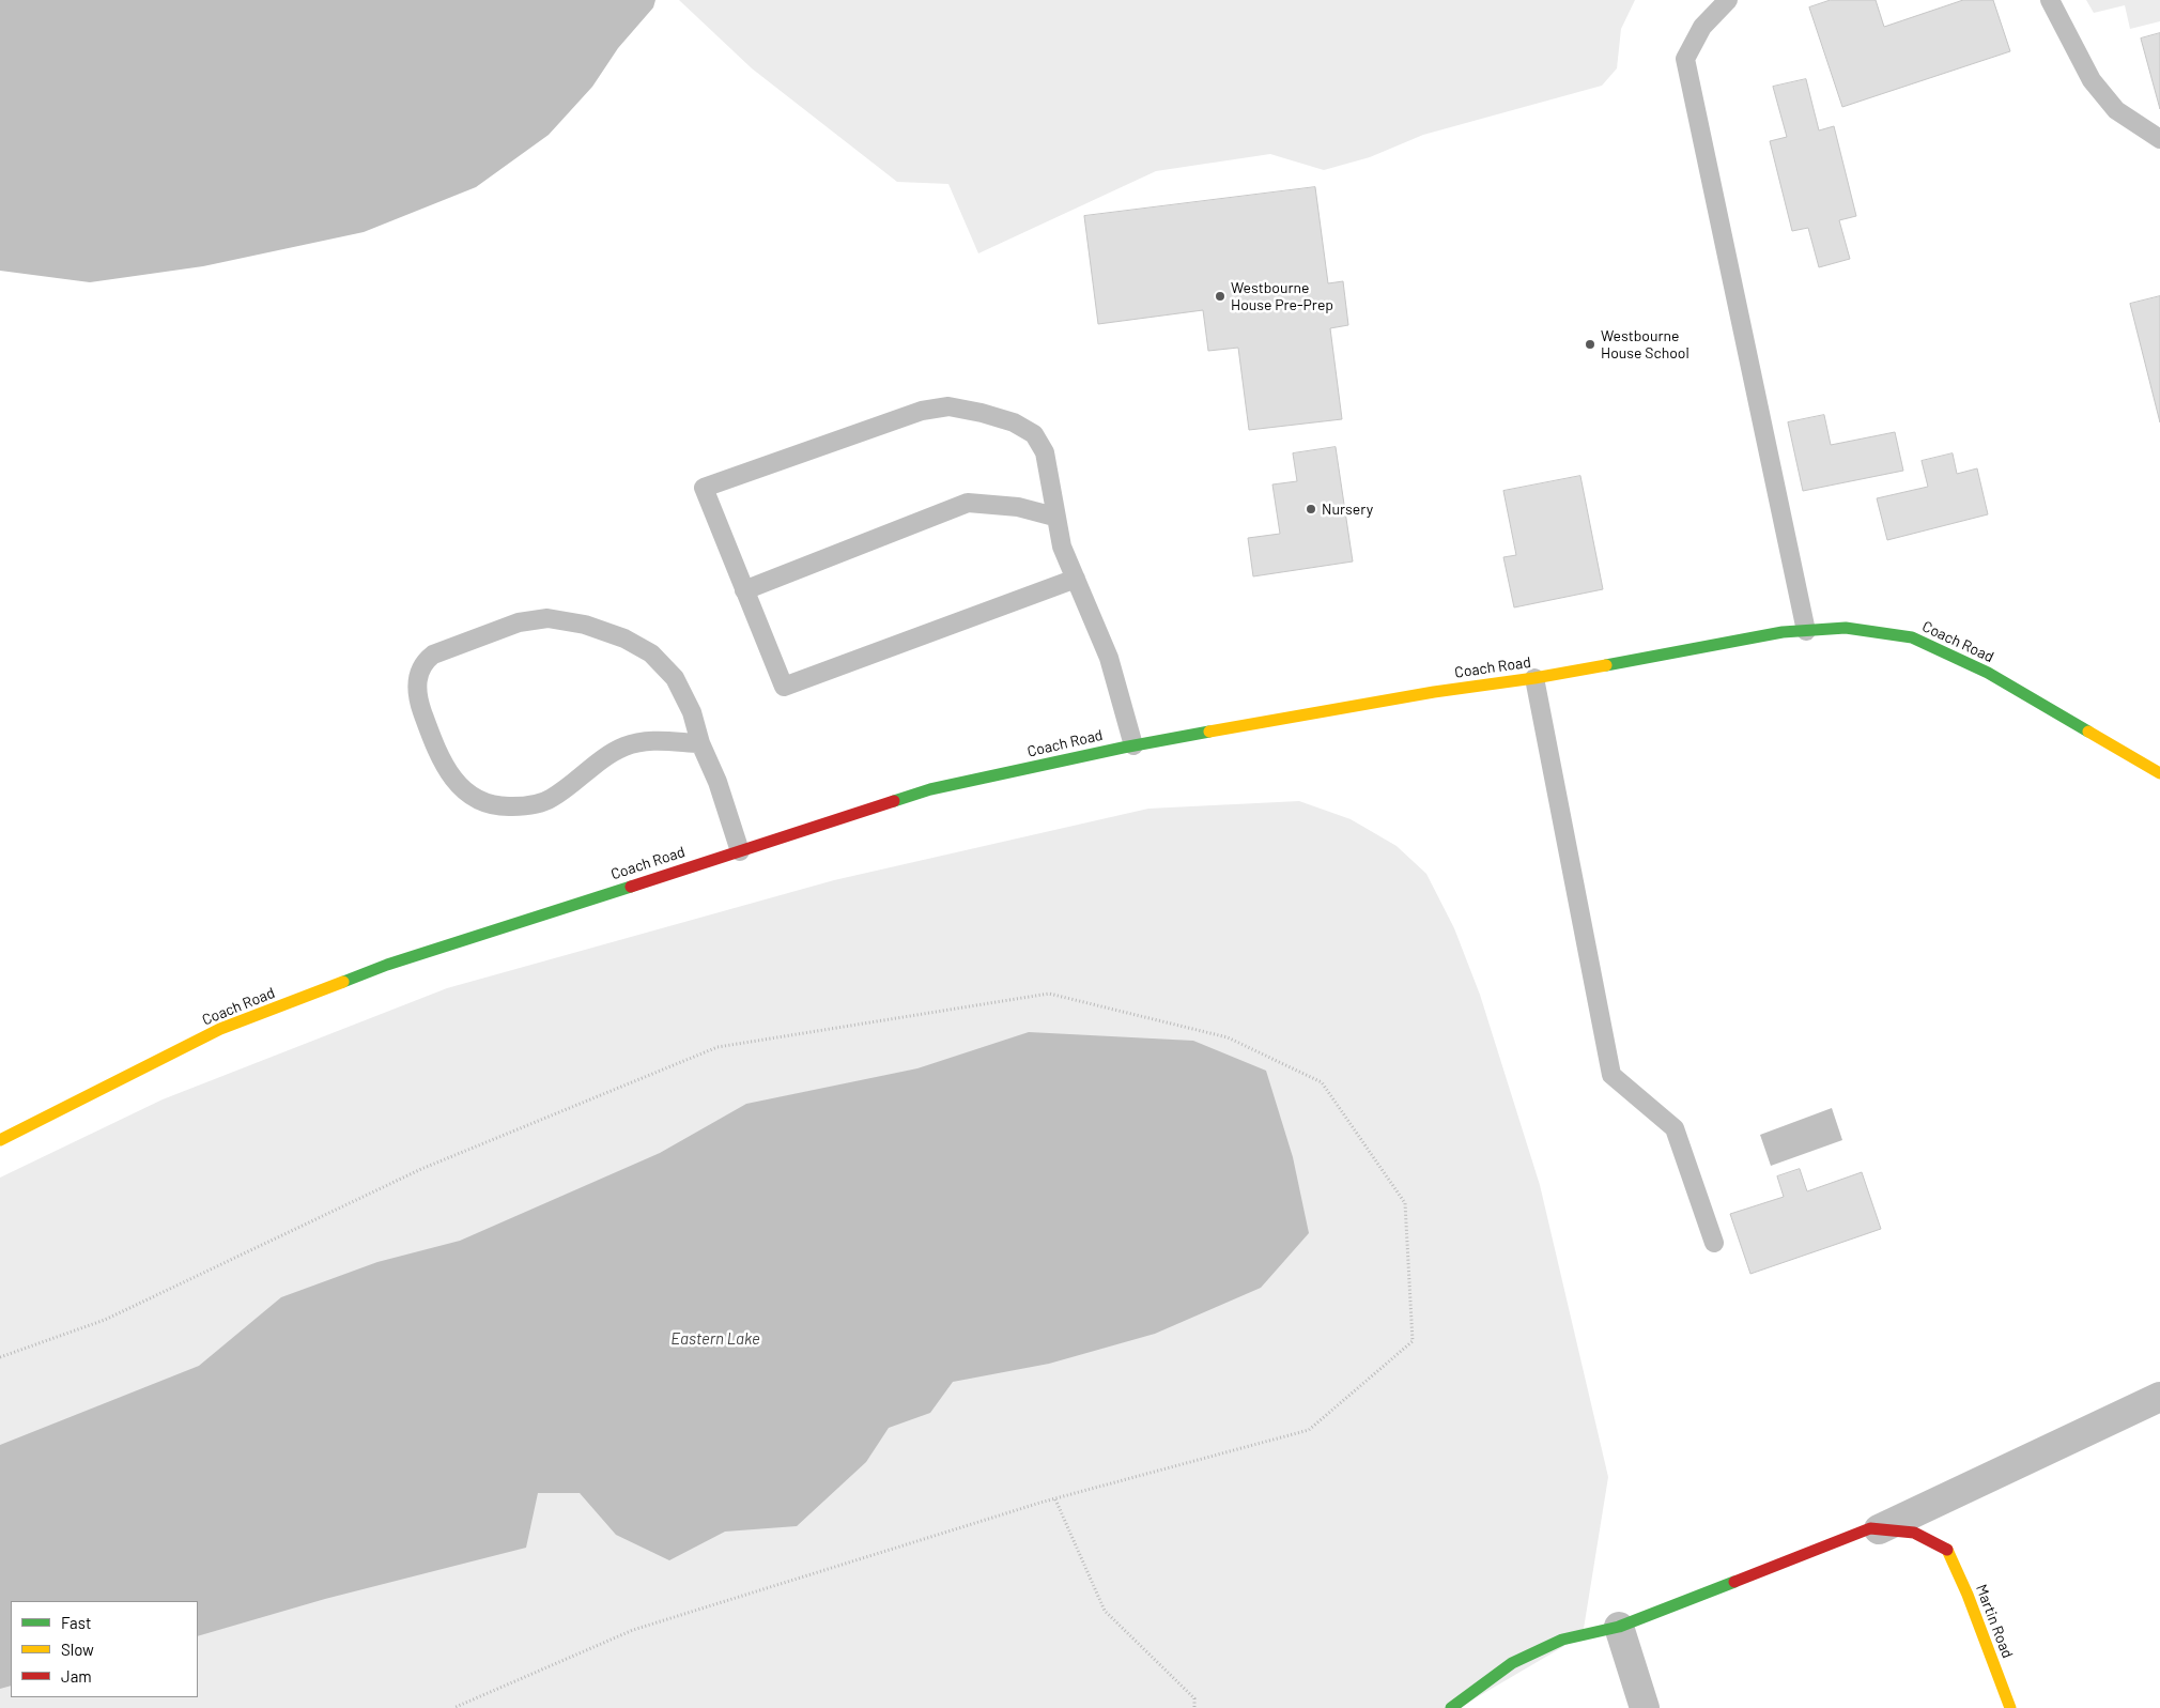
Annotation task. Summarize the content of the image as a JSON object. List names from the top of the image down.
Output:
{
  "streets": {
    "street": ["Coach Road", "Martin Road"]
  },
  "water": ["Eastern Lake"],
  "places": ["Westbourne House Pre-Prep", "Westbourne House School", "Nursery"],
  "legend": ["Fast", "Slow", "Jam"]
}
